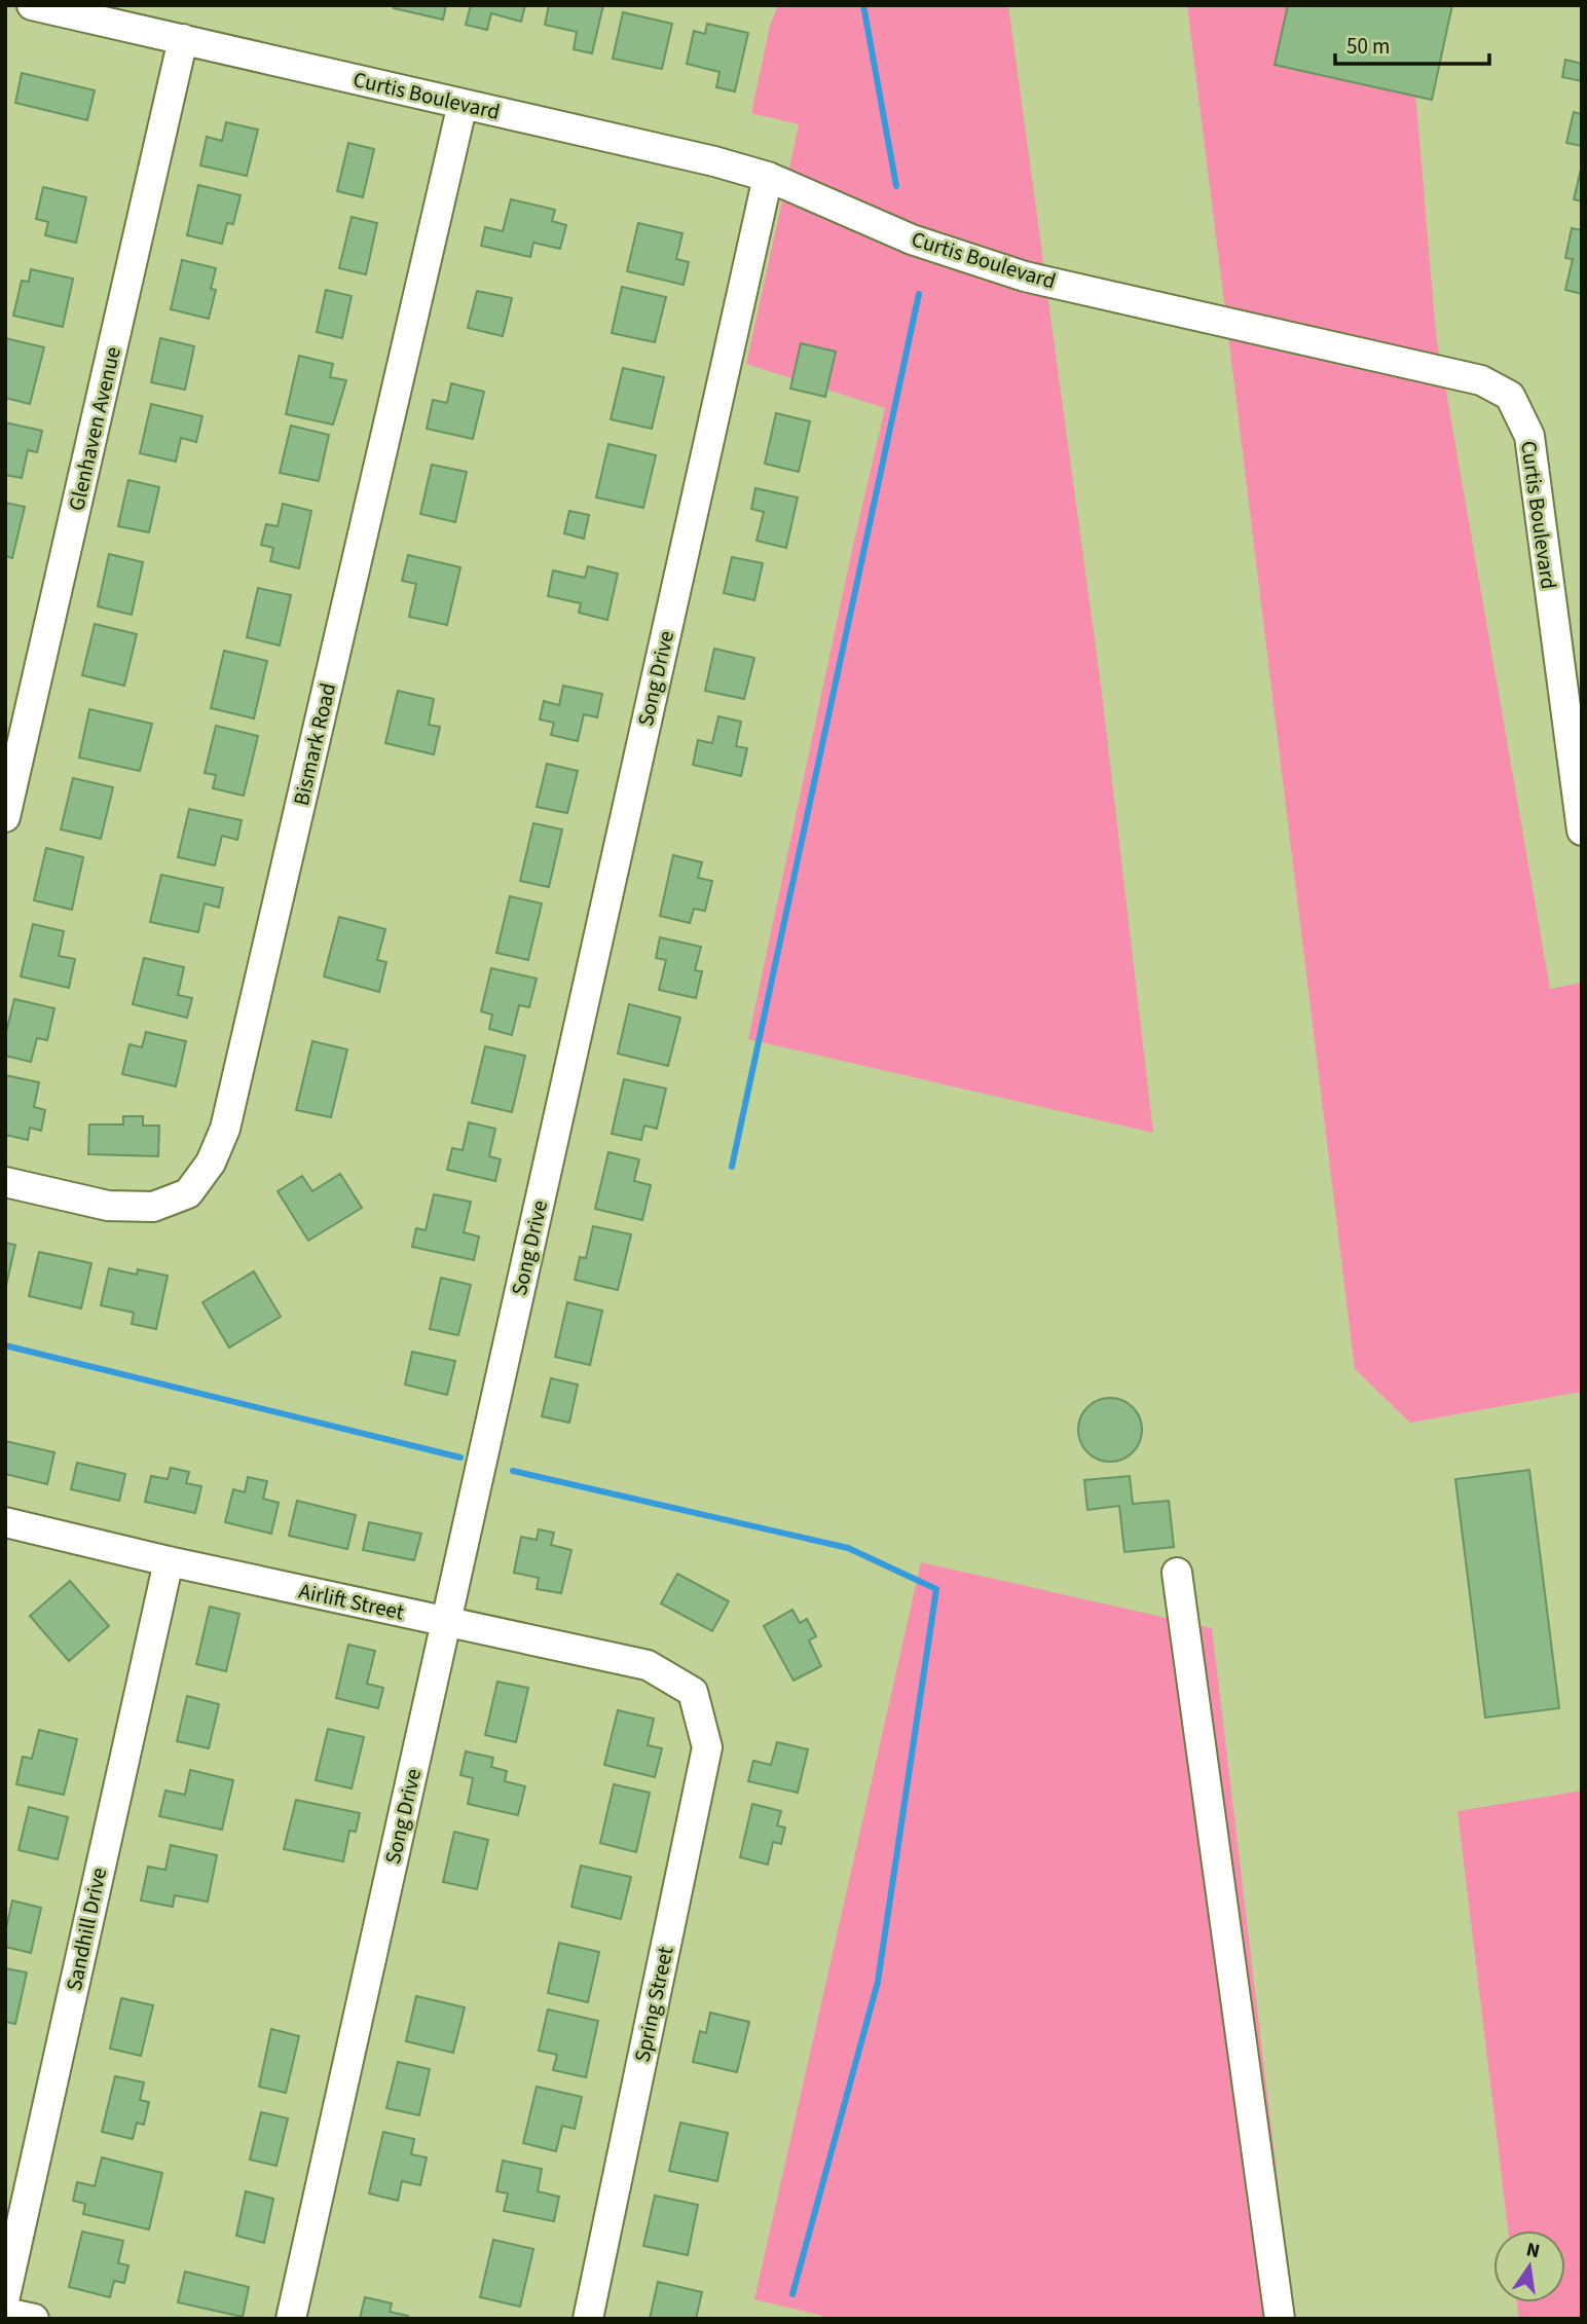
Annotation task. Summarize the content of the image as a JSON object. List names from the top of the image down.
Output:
{
  "streets": {
    "street": [
      "Curtis Boulevard",
      "Glenhaven Avenue",
      "Song Drive",
      "Bismark Road",
      "Airlift Street",
      "Sandhill Drive",
      "Spring Street"
    ]
  },
  "crossings": [
    ["Curtis Boulevard", "Glenhaven Avenue"],
    ["Curtis Boulevard", "Song Drive"],
    ["Curtis Boulevard", "Bismark Road"],
    ["Song Drive", "Airlift Street"],
    ["Airlift Street", "Sandhill Drive"],
    ["Airlift Street", "Spring Street"]
  ],
  "scale_bar": "50 m",
  "north": "top"
}
